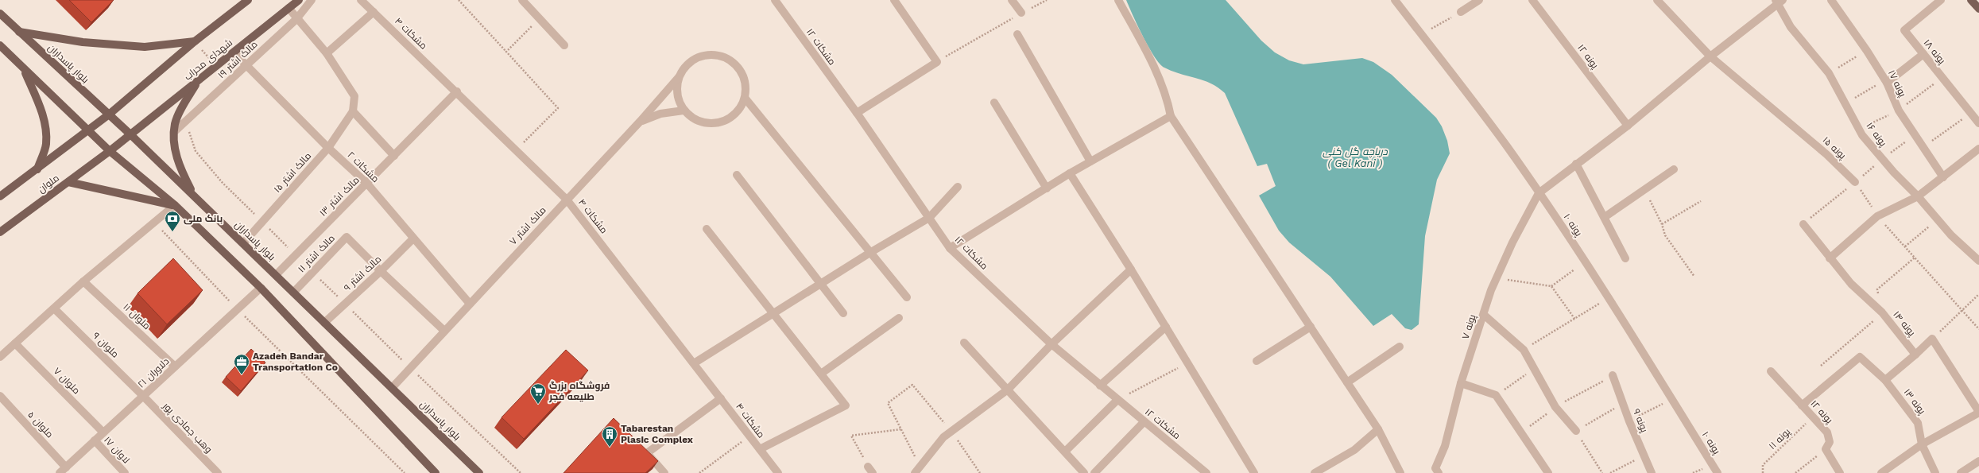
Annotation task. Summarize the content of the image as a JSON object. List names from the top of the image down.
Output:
{
  "streets": {
    "main road": ["شهدای محراب", "بلوار پاسداران", "ملوان"],
    "street": [
      "مشکات ۴",
      "مشکات ۱۲",
      "پونه ۱۸",
      "پونه ۱۲",
      "مالک اشتر ۱۹",
      "پونه ۱۷",
      "پونه ۱۶",
      "پونه ۱۵",
      "مشکات ۲",
      "مالک اشتر ۱۵",
      "مالک اشتر ۱۳",
      "پونه ۱۰",
      "مالک اشتر ۷",
      "مالک اشتر ۱۱",
      "مالک اشتر ۹",
      "ملوان ۱۱",
      "پونه ۱۴",
      "پونه ۷",
      "ملوان ۹",
      "دلاوران ۲۱",
      "ملوان ۷",
      "پونه ۱۳",
      "پونه ۹",
      "ملوان ۵",
      "وهب جمادی پور",
      "لاوان ۱۷"
    ],
    "path": ["پونه ۱۱"]
  },
  "crossings": [
    ["مشکات ۴", "مالک اشتر ۱۳"],
    ["مشکات ۴", "مالک اشتر ۷"],
    ["پونه ۱۲", "پونه ۱۳"],
    ["پونه ۱۲", "پونه ۱۱"],
    ["شهدای محراب", "بلوار پاسداران"],
    ["شهدای محراب", "مشکات ۲"],
    ["شهدای محراب", "ملوان"],
    ["مالک اشتر ۱۹", "مشکات ۲"],
    ["بلوار پاسداران", "مالک اشتر ۱۵"],
    ["بلوار پاسداران", "ملوان"],
    ["بلوار پاسداران", "مالک اشتر ۱۳"],
    ["بلوار پاسداران", "مالک اشتر ۷"],
    ["بلوار پاسداران", "مالک اشتر ۱۱"],
    ["بلوار پاسداران", "مالک اشتر ۹"],
    ["مشکات ۲", "مالک اشتر ۱۵"],
    ["مشکات ۲", "مالک اشتر ۱۳"],
    ["مشکات ۲", "مالک اشتر ۷"],
    ["مشکات ۲", "مالک اشتر ۹"],
    ["پونه ۱۰", "پونه ۷"],
    ["مالک اشتر ۱۱", "مالک اشتر ۹"],
    ["ملوان ۱۱", "دلاوران ۲۱"],
    ["ملوان ۹", "دلاوران ۲۱"],
    ["ملوان ۹", "وهب جمادی پور"],
    ["دلاوران ۲۱", "ملوان ۷"],
    ["دلاوران ۲۱", "ملوان ۵"],
    ["دلاوران ۲۱", "وهب جمادی پور"],
    ["دلاوران ۲۱", "لاوان ۱۷"]
  ],
  "water": ["دریاچه گل کنی ( Gel Kani )"],
  "places": {
    "bank": ["بانک ملی"],
    "office": ["Azadeh Bandar Transportation Co"],
    "supermarket": ["فروشگاه بزرگ طلیعه فجر"],
    "building": ["Tabarestan Plasic Complex"]
  }
}
